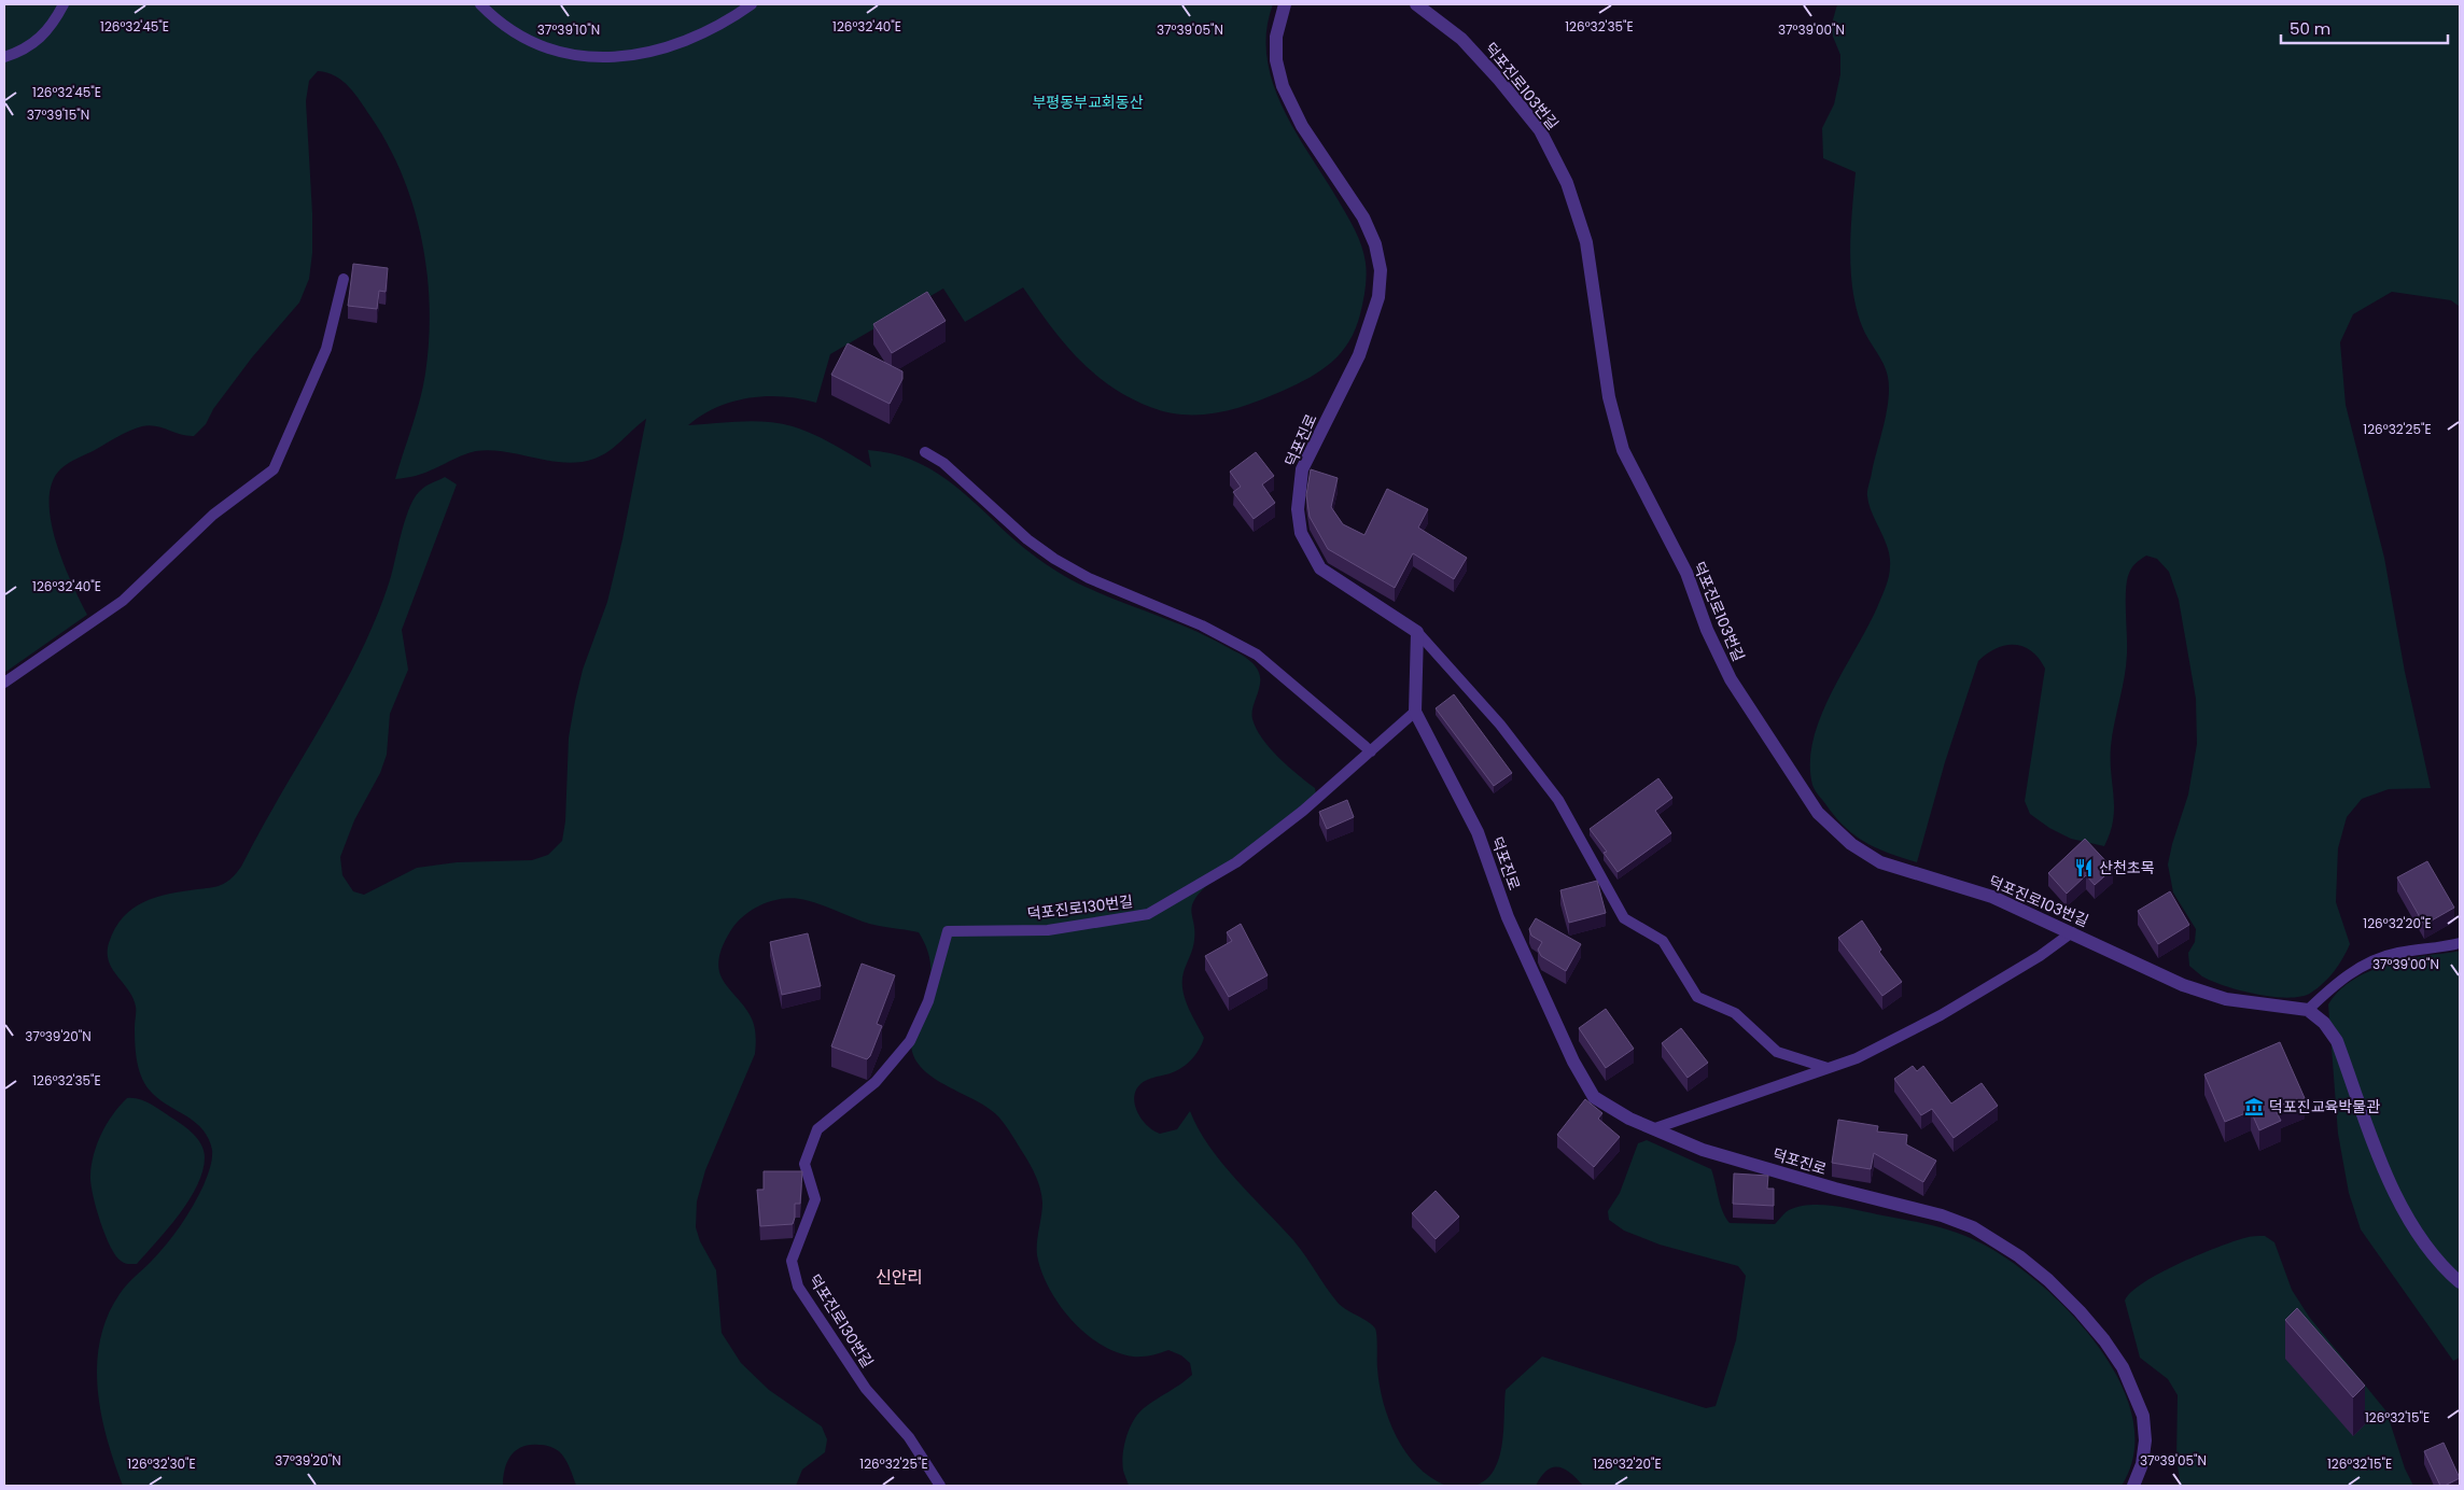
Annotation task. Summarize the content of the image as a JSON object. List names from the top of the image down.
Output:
{
  "streets": {
    "street": ["덕포진로103번길", "덕포진로"],
    "lane": ["덕포진로130번길"]
  },
  "crossings": [
    ["덕포진로", "덕포진로130번길"]
  ],
  "districts": ["신안리"],
  "parks": ["부평동부교회동산"],
  "places": {
    "restaurant": ["산천초목"],
    "museum": ["덕포진교육박물관"]
  },
  "scale_bar": "50 m",
  "coordinates": [
    "126°32'45\"E",
    "126°32'40\"E",
    "126°32'35\"E",
    "37°39'10\"N",
    "37°39'05\"N",
    "37°39'00\"N",
    "37°39'15\"N",
    "126°32'25\"E",
    "126°32'20\"E",
    "37°39'20\"N",
    "126°32'15\"E",
    "126°32'30\"E"
  ]
}
